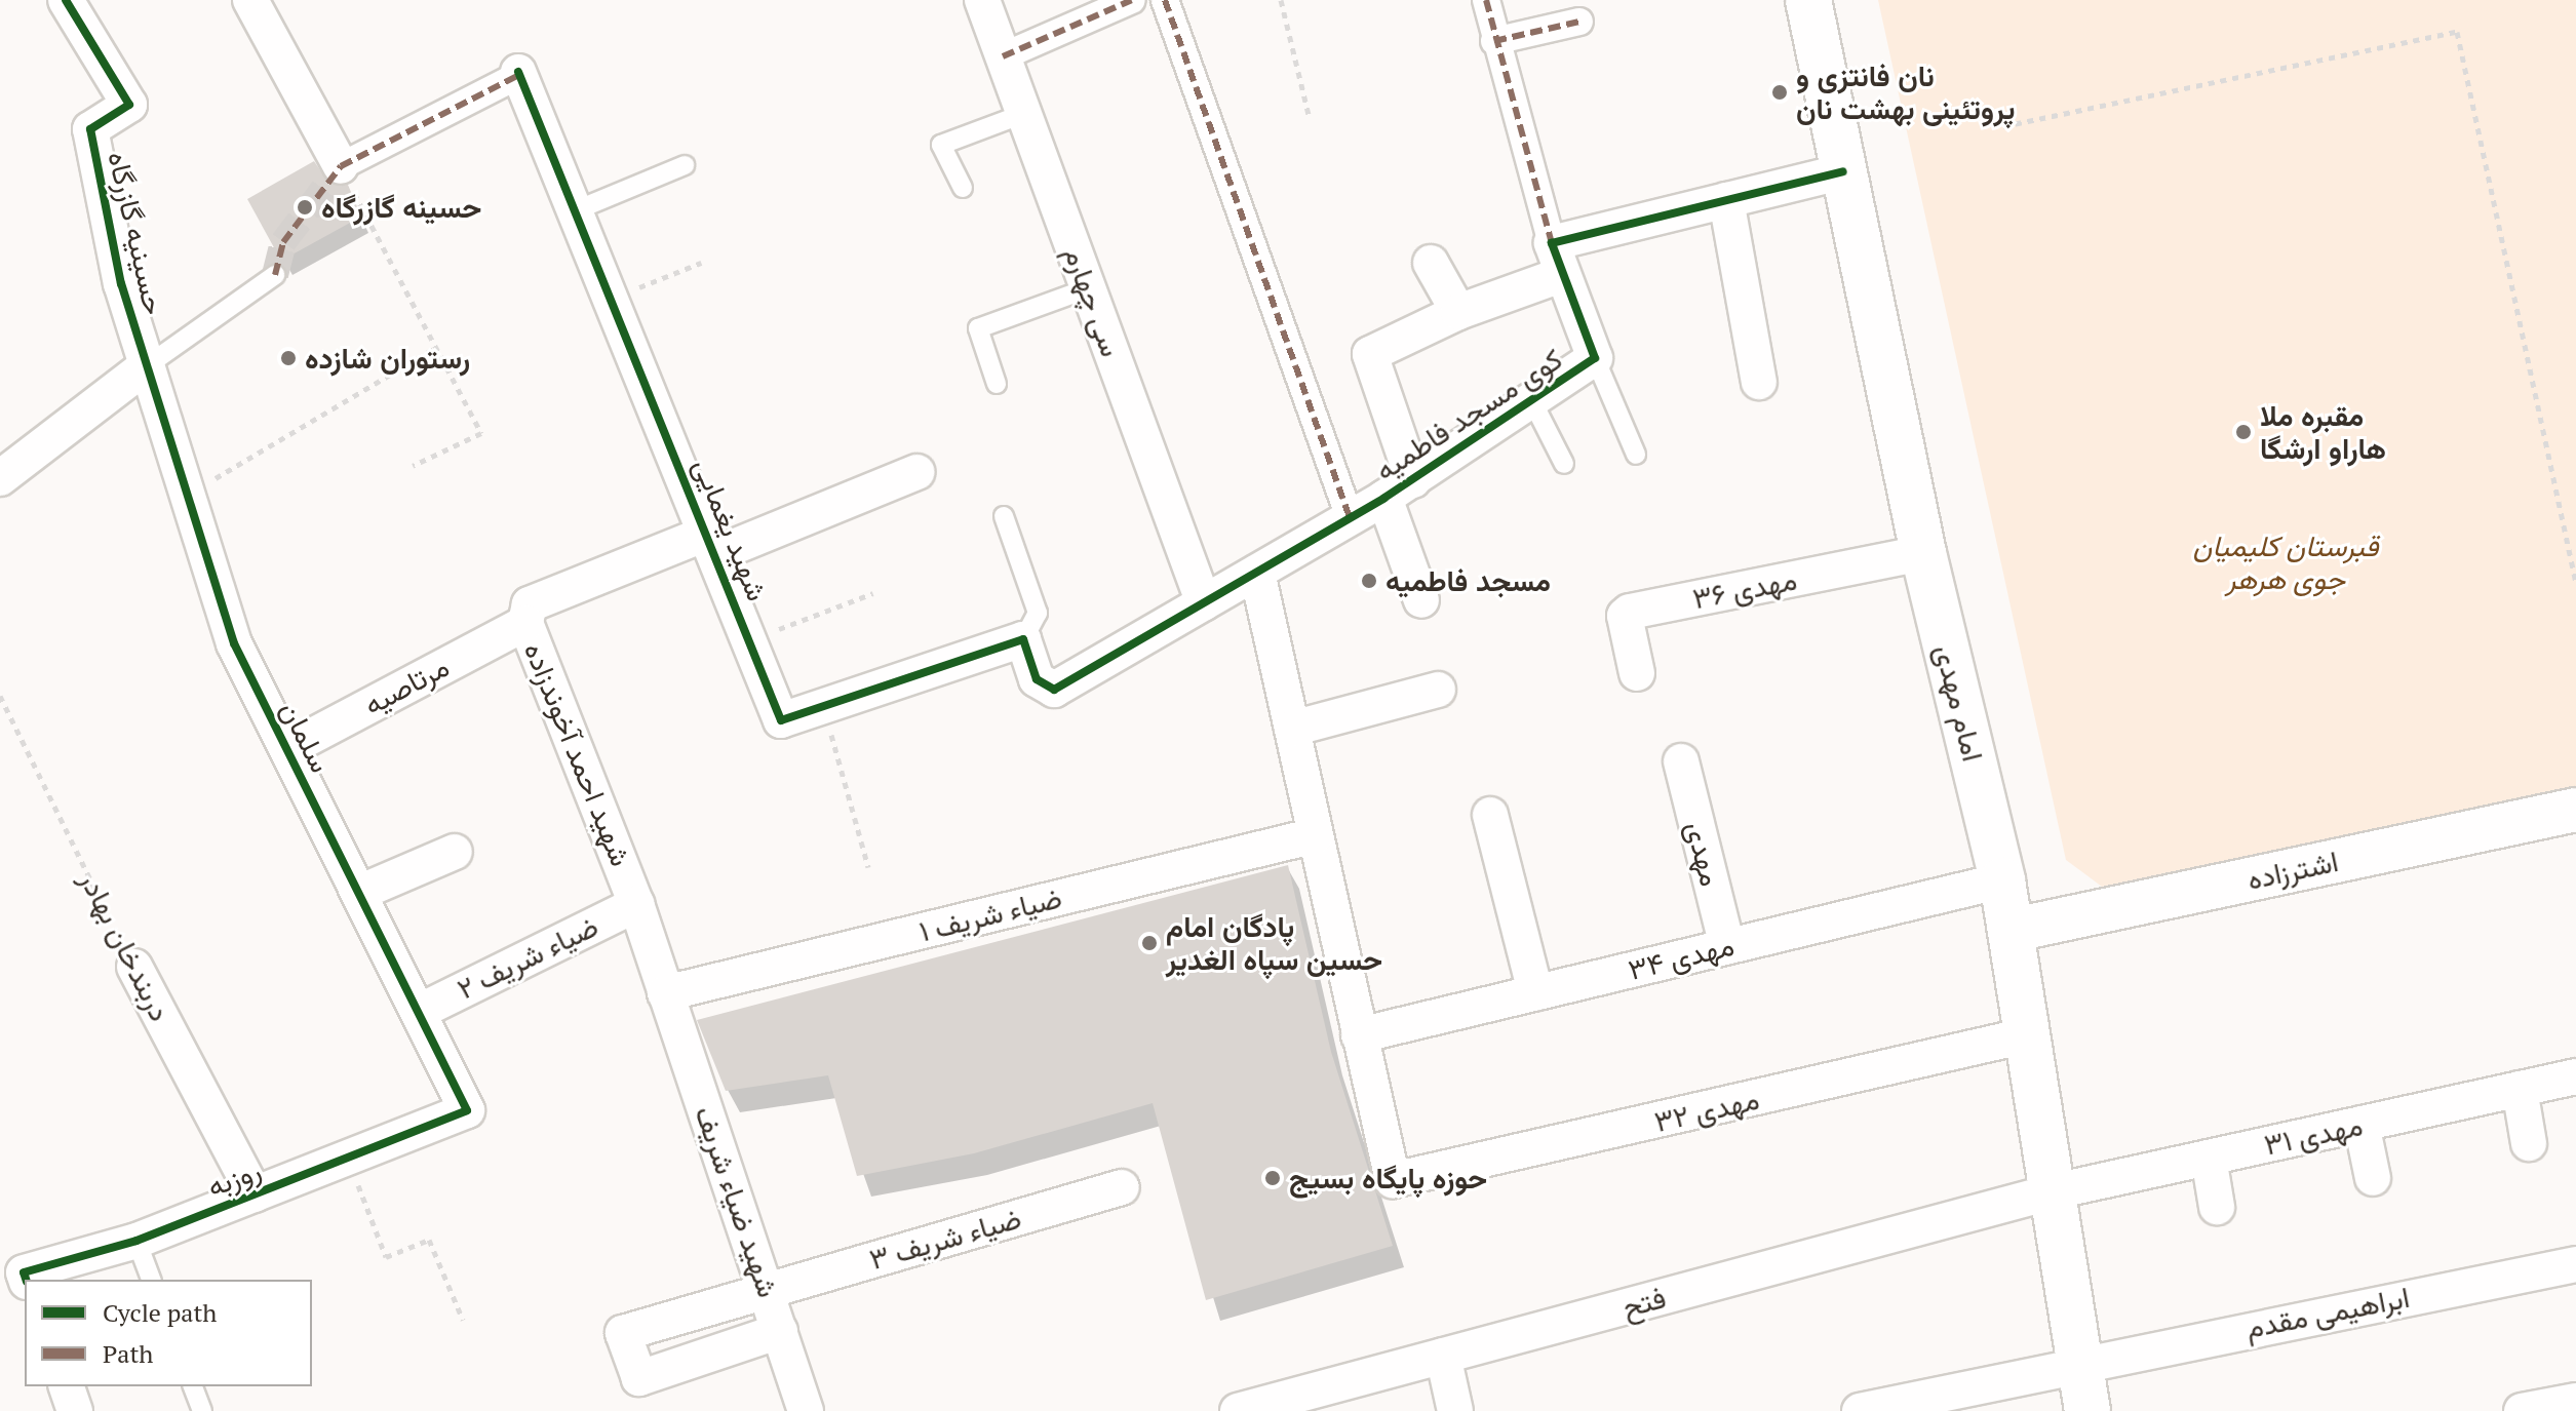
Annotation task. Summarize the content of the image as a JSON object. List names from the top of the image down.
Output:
{
  "streets": {
    "main road": ["امام مهدی"],
    "street": [
      "حسینیه گازرگاه",
      "سی چهارم",
      "کوی مسجد فاطمیه",
      "شهید یغمایی",
      "مهدی ۳۶",
      "مرتاصیه",
      "سلمان",
      "شهید احمد آخوندزاده",
      "مهدی",
      "اشترزاده",
      "ضیاء شریف ۱",
      "دربندخان بهادر",
      "ضیاء شریف ۲",
      "مهدی ۳۴",
      "مهدی ۳۲",
      "مهدی ۳۱",
      "روزبه",
      "شهید ضیاء شریف",
      "ضیاء شریف ۳",
      "فتح",
      "ابراهیمی مقدم"
    ]
  },
  "crossings": [
    ["حسینیه گازرگاه", "سلمان"],
    ["سی چهارم", "کوی مسجد فاطمیه"],
    ["کوی مسجد فاطمیه", "شهید یغمایی"],
    ["شهید یغمایی", "شهید احمد آخوندزاده"],
    ["مهدی ۳۶", "امام مهدی"],
    ["مرتاصیه", "سلمان"],
    ["مرتاصیه", "شهید احمد آخوندزاده"],
    ["امام مهدی", "اشترزاده"],
    ["امام مهدی", "مهدی ۳۴"],
    ["امام مهدی", "مهدی ۳۲"],
    ["امام مهدی", "مهدی ۳۱"],
    ["امام مهدی", "فتح"],
    ["امام مهدی", "ابراهیمی مقدم"],
    ["سلمان", "ضیاء شریف ۲"],
    ["سلمان", "روزبه"],
    ["شهید احمد آخوندزاده", "ضیاء شریف ۱"],
    ["شهید احمد آخوندزاده", "ضیاء شریف ۲"],
    ["شهید احمد آخوندزاده", "شهید ضیاء شریف"],
    ["مهدی", "مهدی ۳۴"],
    ["ضیاء شریف ۱", "شهید ضیاء شریف"],
    ["دربندخان بهادر", "روزبه"],
    ["مهدی ۳۴", "مهدی ۳۲"],
    ["مهدی ۳۱", "فتح"],
    ["شهید ضیاء شریف", "ضیاء شریف ۳"]
  ],
  "parks": ["قبرستان کلیمیان جوی هرهر"],
  "places": [
    "نان فانتزی و پروتئینی بهشت نان",
    "حسینه گازرگاه",
    "رستوران شازده",
    "مقبره ملا هاراو ارشگا",
    "مسجد فاطمیه",
    "پادگان امام حسین سپاه الغدیر",
    "حوزه پایگاه بسیج"
  ],
  "legend": ["Cycle path", "Path"]
}
